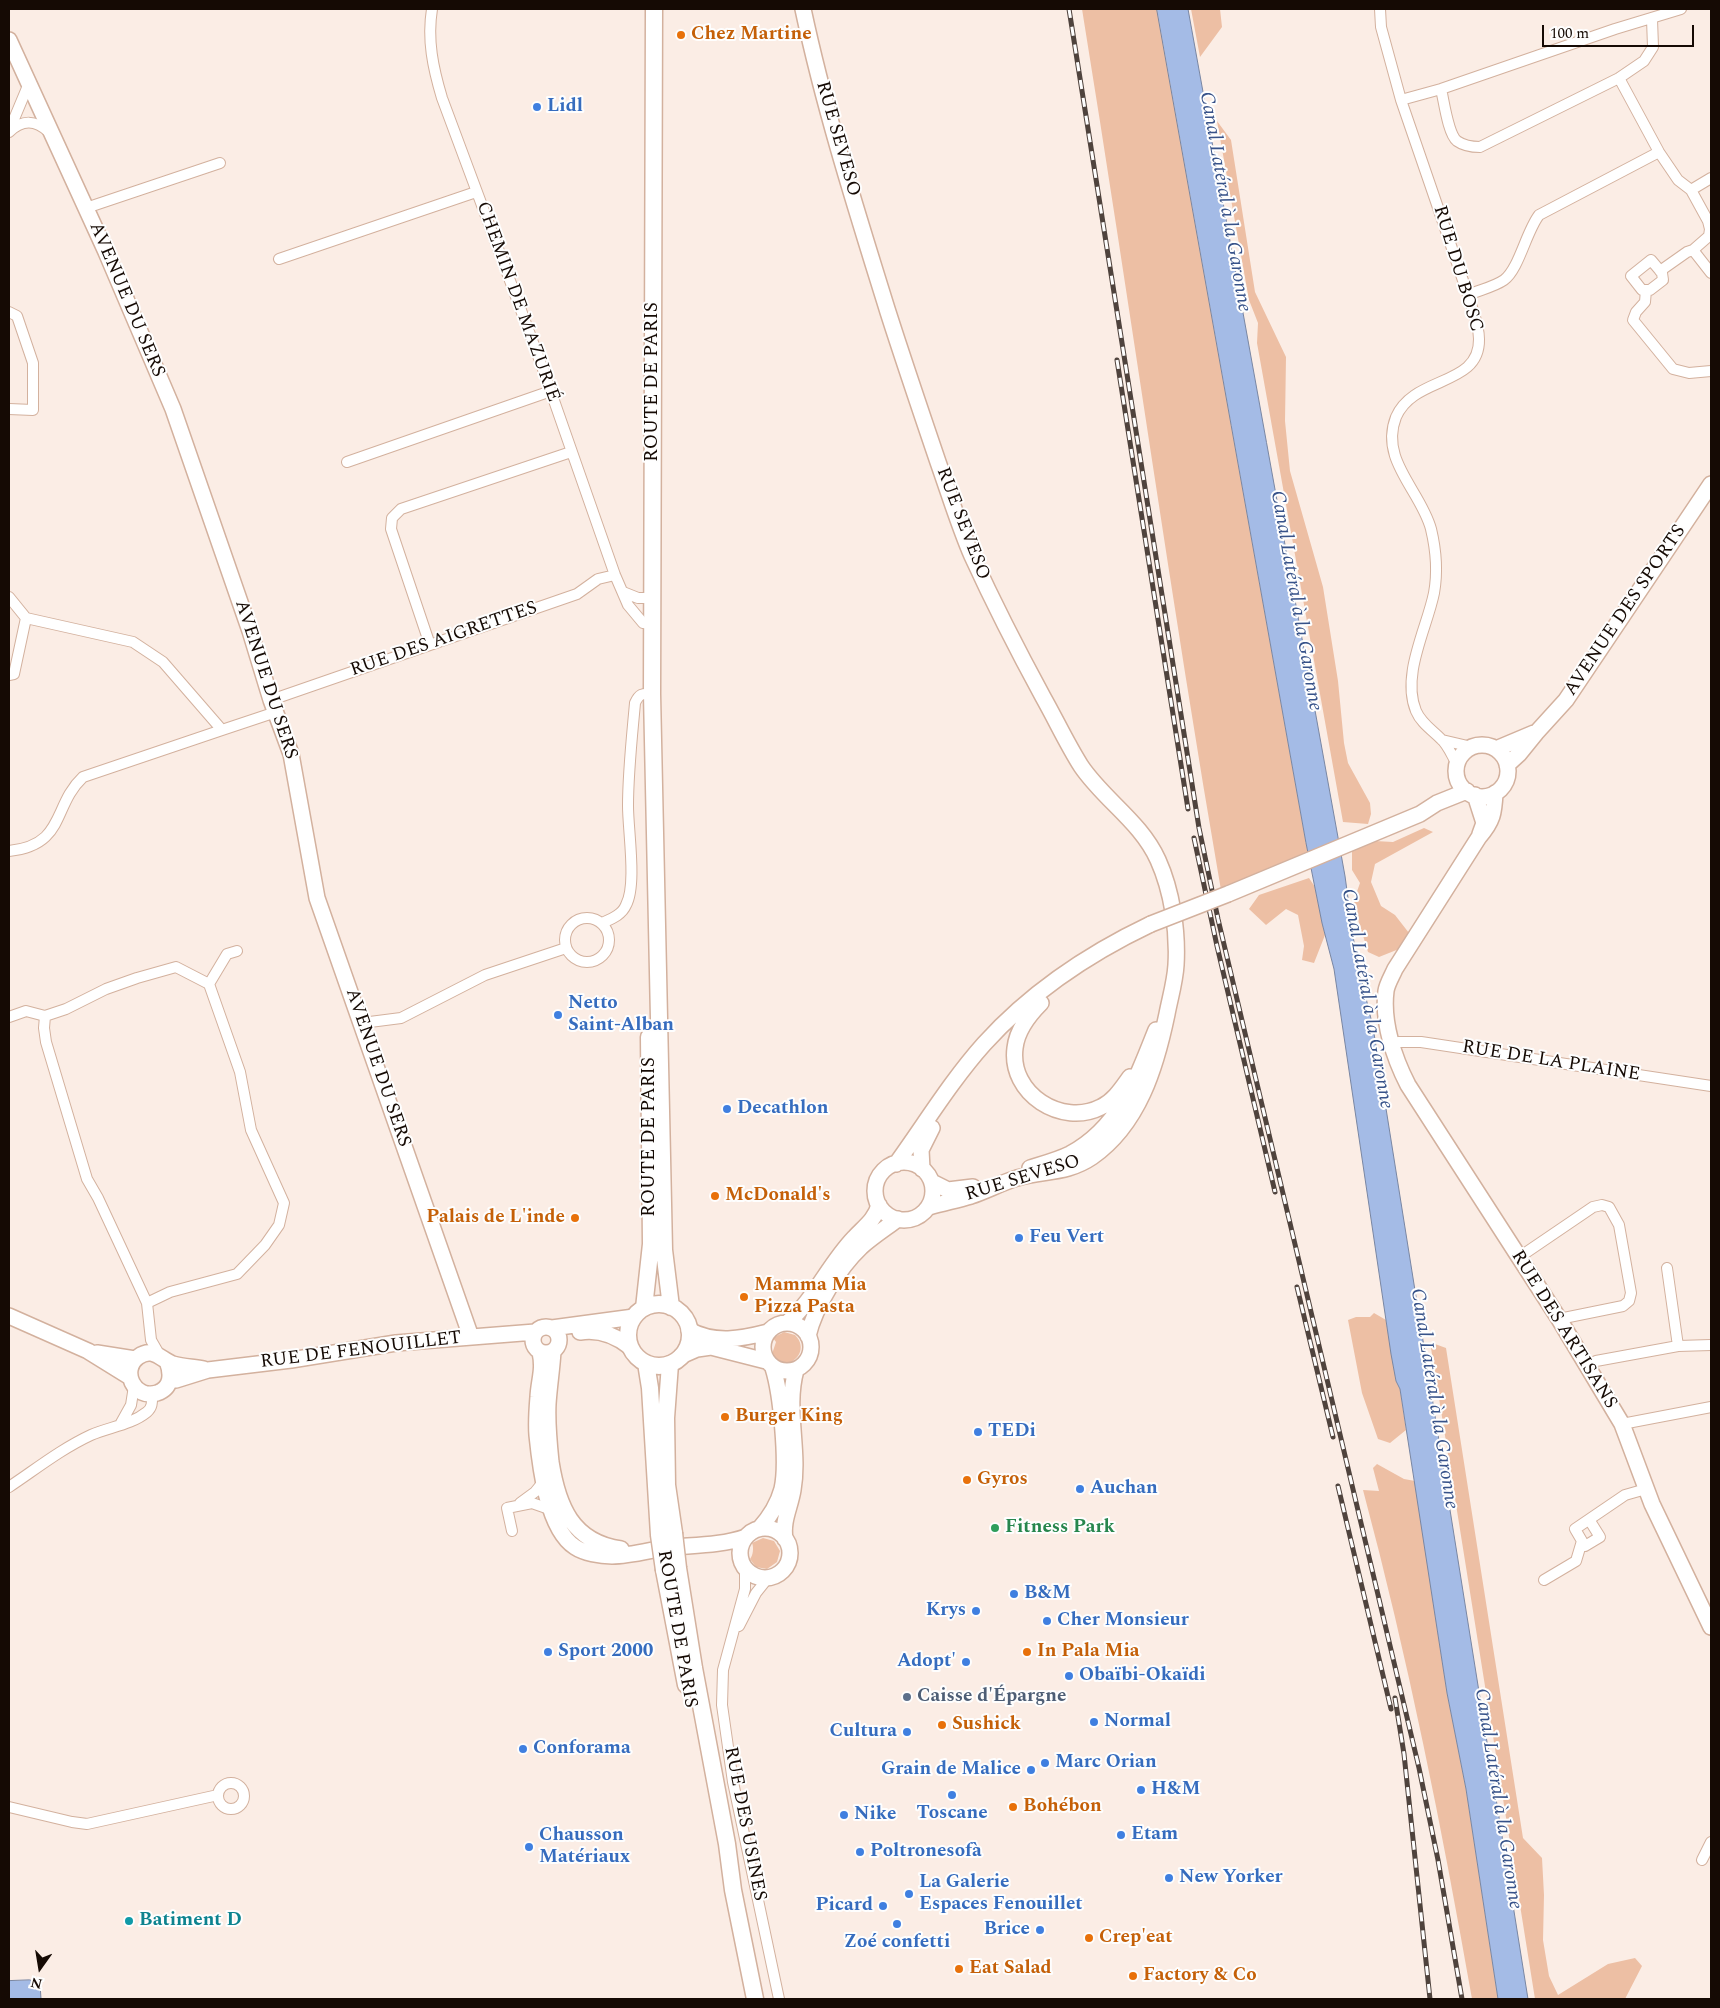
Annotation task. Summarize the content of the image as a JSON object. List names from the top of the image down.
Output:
{
  "streets": {
    "main road": [
      "RUE SEVESO",
      "AVENUE DU SERS",
      "ROUTE DE PARIS",
      "AVENUE DES SPORTS",
      "RUE DES ARTISANS",
      "RUE DE FENOUILLET"
    ],
    "street": [
      "RUE DU BOSC",
      "CHEMIN DE MAZURIÉ",
      "RUE DES AIGRETTES",
      "RUE DE LA PLAINE",
      "RUE DES USINES"
    ]
  },
  "crossings": [
    ["RUE DU BOSC", "AVENUE DES SPORTS"],
    ["RUE DU BOSC", "RUE DES ARTISANS"],
    ["AVENUE DU SERS", "RUE DES AIGRETTES"],
    ["AVENUE DU SERS", "RUE DE FENOUILLET"],
    ["CHEMIN DE MAZURIÉ", "ROUTE DE PARIS"],
    ["CHEMIN DE MAZURIÉ", "RUE DES AIGRETTES"],
    ["AVENUE DES SPORTS", "RUE DES ARTISANS"],
    ["RUE DE LA PLAINE", "RUE DES ARTISANS"]
  ],
  "water": ["Canal Latéral à la Garonne"],
  "places": [
    "Chez Martine",
    "Lidl",
    "Netto Saint-Alban",
    "Decathlon",
    "McDonald's",
    "Palais de L'inde",
    "Feu Vert",
    "Mamma Mia Pizza Pasta",
    "Burger King",
    "TEDi",
    "Gyros",
    "Auchan",
    "Fitness Park",
    "B&M",
    "Krys",
    "Cher Monsieur",
    "Sport 2000",
    "In Pala Mia",
    "Adopt'",
    "Obaïbi-Okaïdi",
    "Caisse d'Épargne",
    "Normal",
    "Sushick",
    "Cultura",
    "Conforama",
    "Marc Orian",
    "Grain de Malice",
    "H&M",
    "Toscane",
    "Bohébon",
    "Nike",
    "Etam",
    "Chausson Matériaux",
    "Poltronesofà",
    "New Yorker",
    "La Galerie Espaces Fenouillet",
    "Picard",
    "Batiment D",
    "Zoé confetti",
    "Brice",
    "Crep'eat",
    "Eat Salad",
    "Factory & Co"
  ],
  "scale_bar": "100 m",
  "north": "bottom"
}
